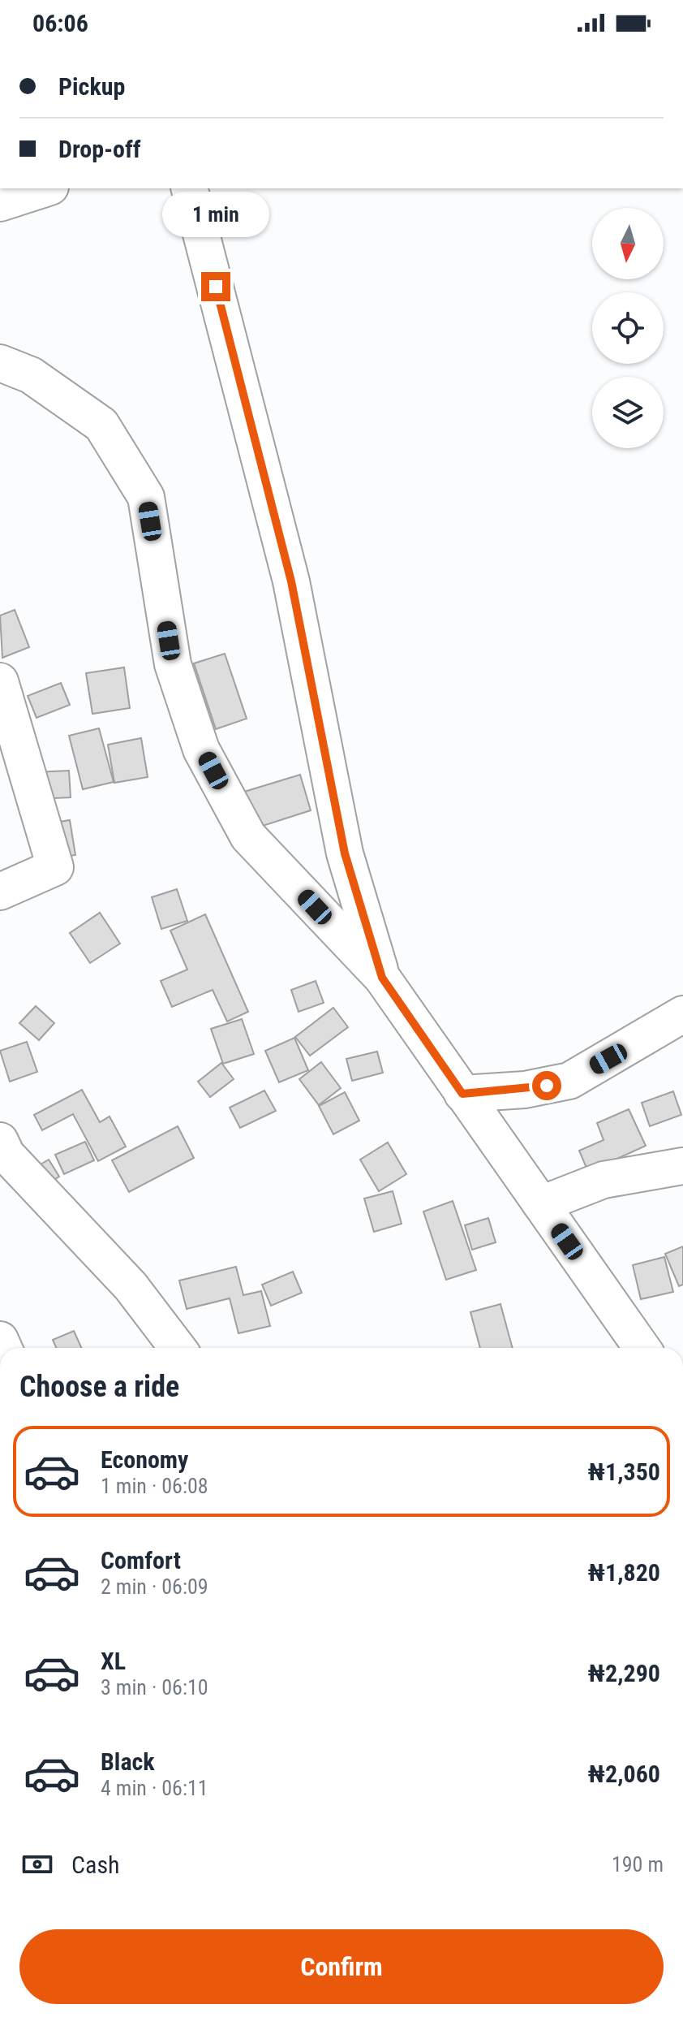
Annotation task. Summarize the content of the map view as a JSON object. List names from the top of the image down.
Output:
{
  "north": "bottom",
  "page": {
    "status": "06:06",
    "banner": ["Pickup", "Drop-off"],
    "bubble": "1 min",
    "heading": "Choose a ride",
    "list": [
      {
        "name": "Economy",
        "note": "1 min · 06:08",
        "value": "₦1,350"
      },
      {
        "name": "Comfort",
        "note": "2 min · 06:09",
        "value": "₦1,820"
      },
      {
        "name": "XL",
        "note": "3 min · 06:10",
        "value": "₦2,290"
      },
      {
        "name": "Black",
        "note": "4 min · 06:11",
        "value": "₦2,060"
      }
    ],
    "pay": ["Cash", "190 m"],
    "buttons": "Confirm"
  }
}
